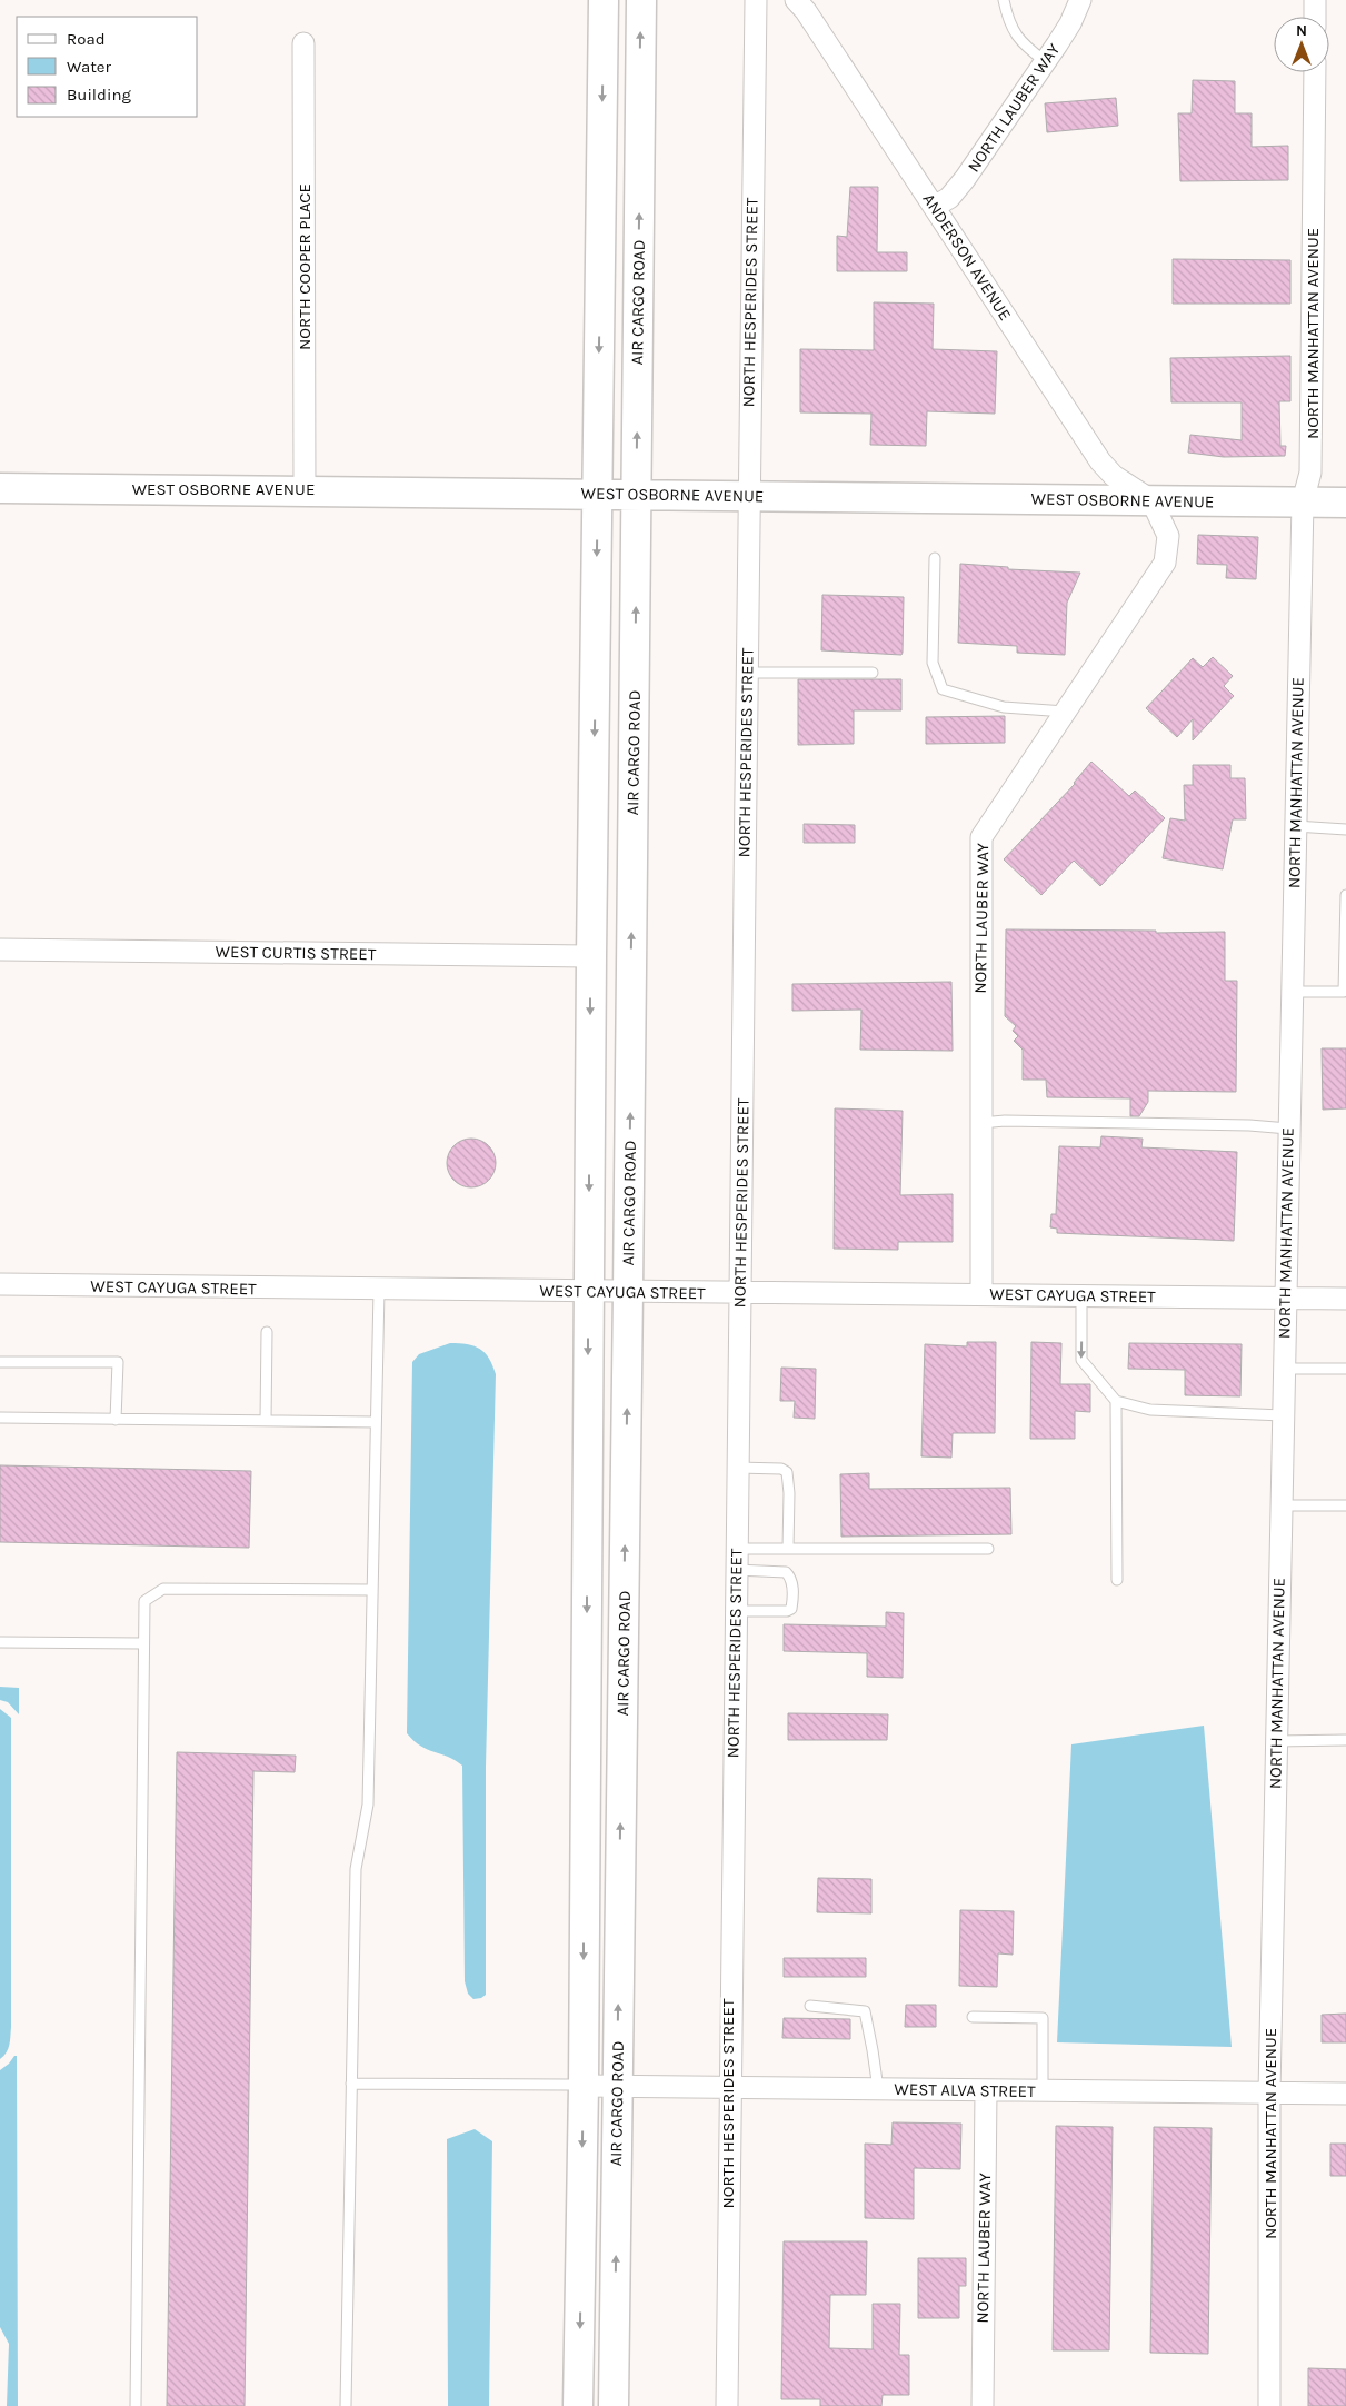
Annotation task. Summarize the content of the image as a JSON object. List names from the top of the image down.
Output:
{
  "streets": {
    "street": [
      "NORTH LAUBER WAY",
      "ANDERSON AVENUE",
      "NORTH COOPER PLACE",
      "AIR CARGO ROAD",
      "NORTH HESPERIDES STREET",
      "NORTH MANHATTAN AVENUE",
      "WEST OSBORNE AVENUE",
      "WEST CURTIS STREET",
      "WEST CAYUGA STREET",
      "WEST ALVA STREET"
    ]
  },
  "crossings": [
    ["NORTH LAUBER WAY", "ANDERSON AVENUE"],
    ["NORTH LAUBER WAY", "WEST OSBORNE AVENUE"],
    ["NORTH LAUBER WAY", "WEST CAYUGA STREET"],
    ["NORTH LAUBER WAY", "WEST ALVA STREET"],
    ["ANDERSON AVENUE", "WEST OSBORNE AVENUE"],
    ["NORTH COOPER PLACE", "WEST OSBORNE AVENUE"],
    ["AIR CARGO ROAD", "WEST OSBORNE AVENUE"],
    ["AIR CARGO ROAD", "WEST CURTIS STREET"],
    ["AIR CARGO ROAD", "WEST CAYUGA STREET"],
    ["AIR CARGO ROAD", "WEST ALVA STREET"],
    ["NORTH HESPERIDES STREET", "WEST OSBORNE AVENUE"],
    ["NORTH HESPERIDES STREET", "WEST CAYUGA STREET"],
    ["NORTH HESPERIDES STREET", "WEST ALVA STREET"],
    ["NORTH MANHATTAN AVENUE", "WEST OSBORNE AVENUE"],
    ["NORTH MANHATTAN AVENUE", "WEST CAYUGA STREET"],
    ["NORTH MANHATTAN AVENUE", "WEST ALVA STREET"]
  ],
  "legend": ["Road", "Water", "Building"],
  "north": "top"
}
